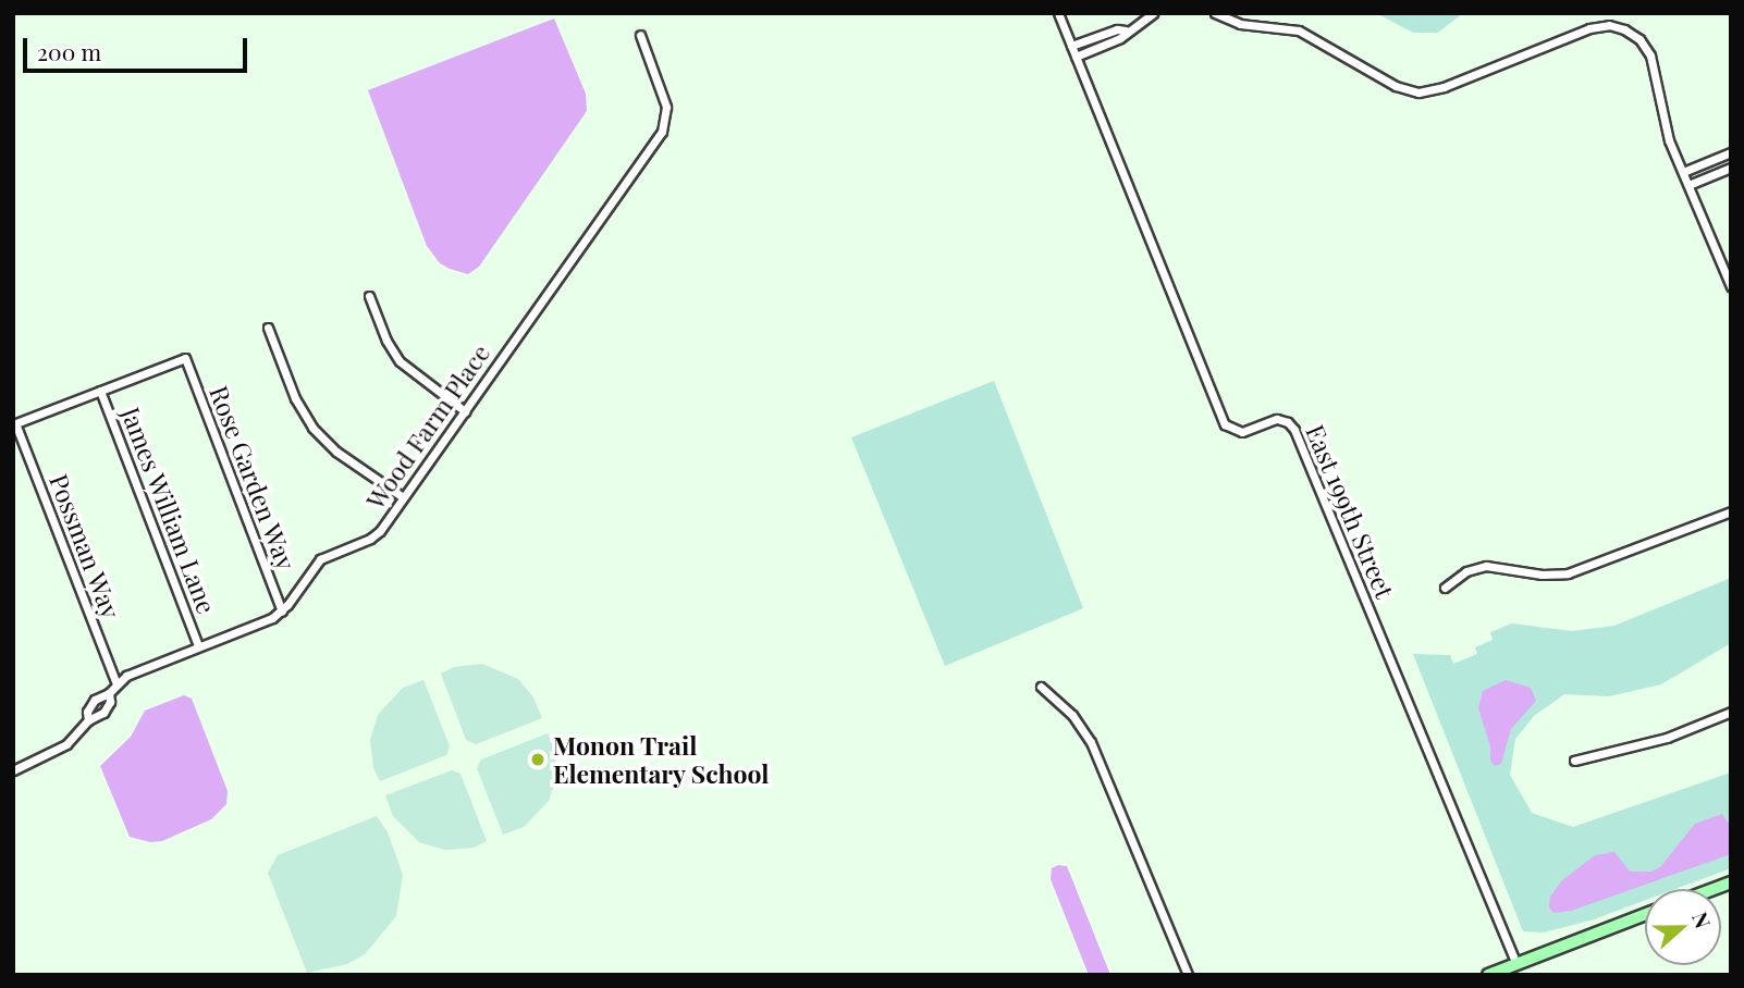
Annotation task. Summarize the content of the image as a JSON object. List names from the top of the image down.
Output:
{
  "streets": {
    "street": [
      "Wood Farm Place",
      "Rose Garden Way",
      "James William Lane",
      "East 199th Street",
      "Possman Way"
    ]
  },
  "crossings": [
    ["Wood Farm Place", "Rose Garden Way"],
    ["Rose Garden Way", "James William Lane"]
  ],
  "places": ["Monon Trail Elementary School"],
  "scale_bar": "200 m",
  "north": "right"
}
